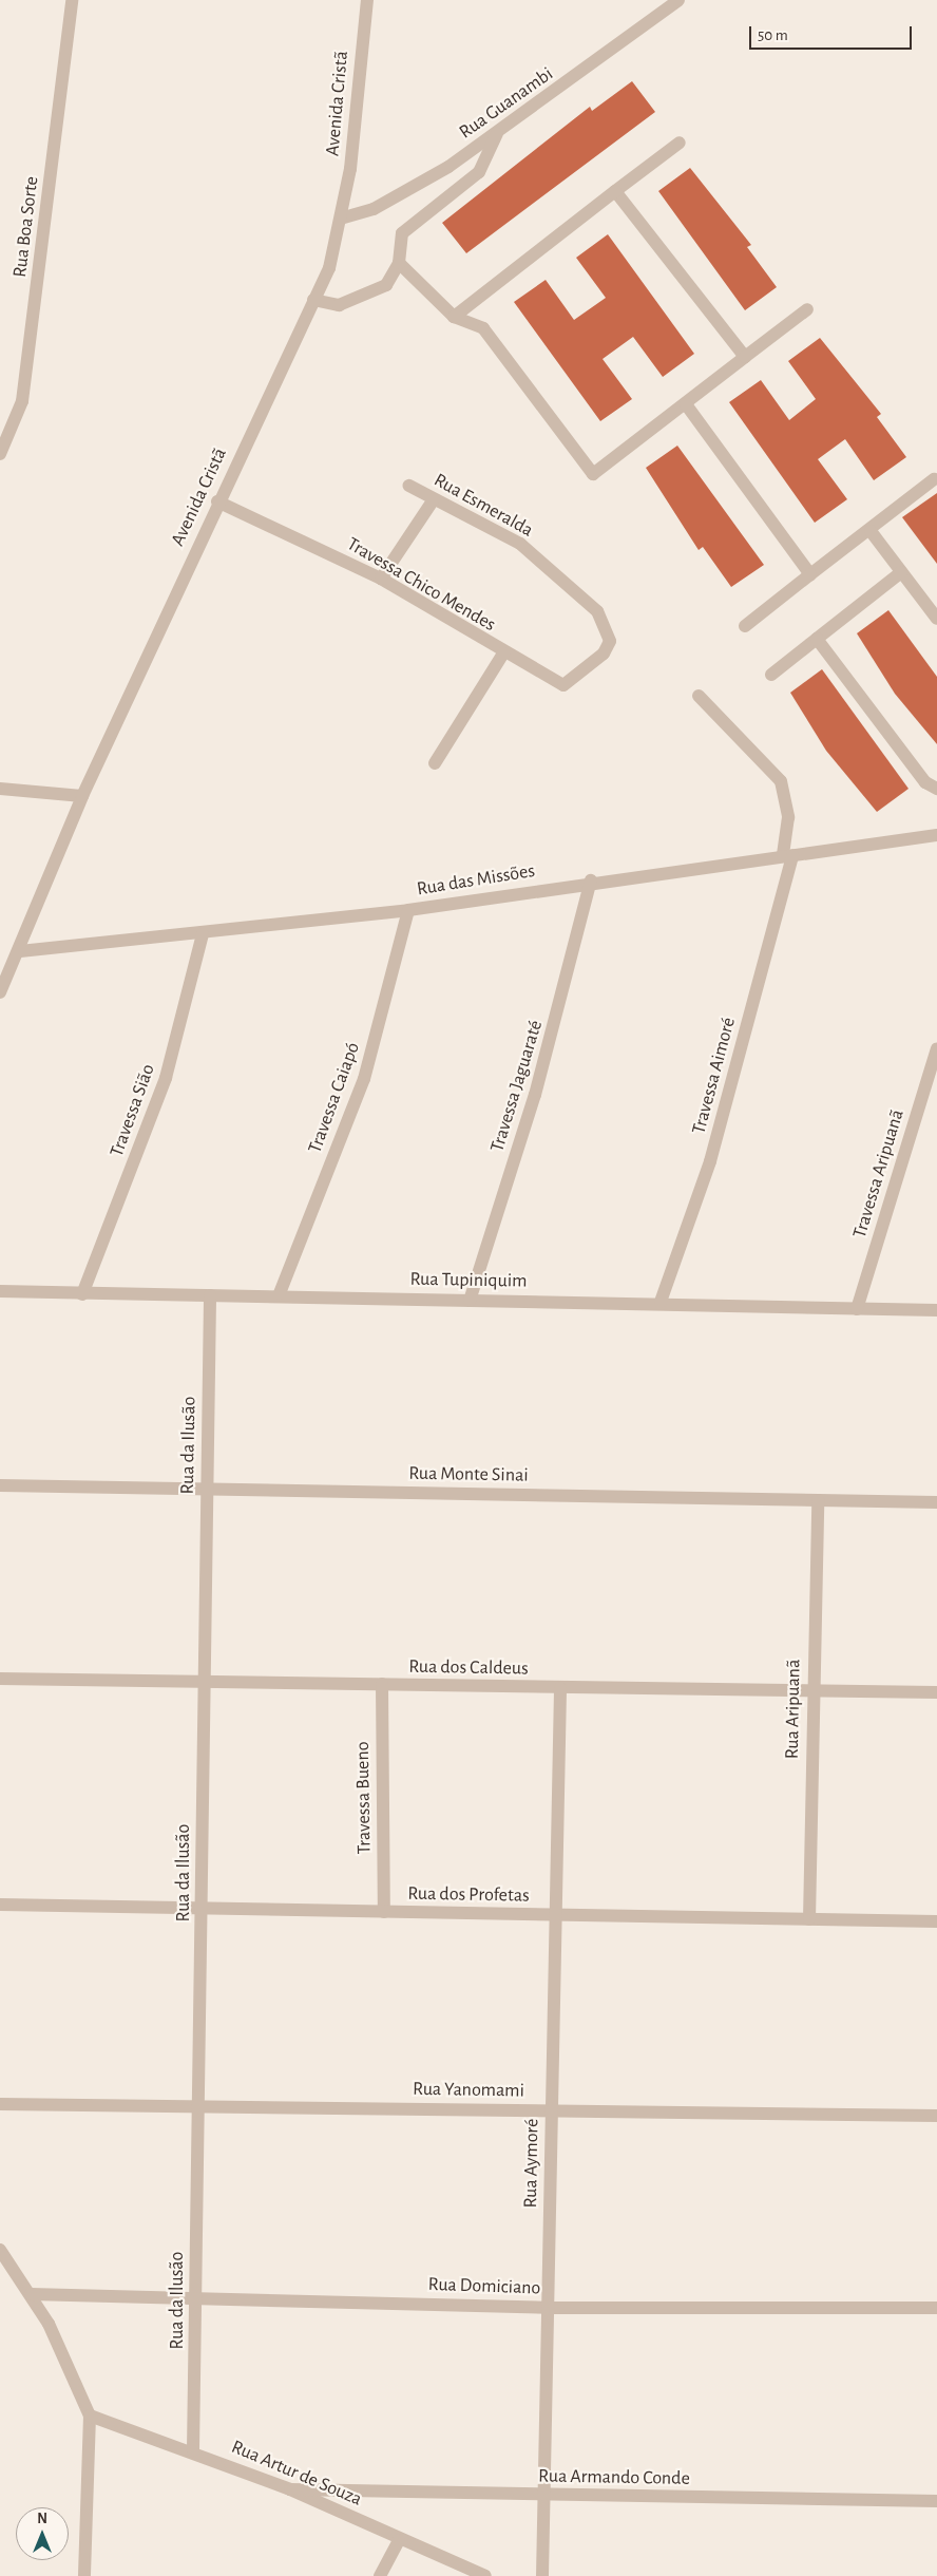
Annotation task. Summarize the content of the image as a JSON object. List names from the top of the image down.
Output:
{
  "streets": {
    "street": [
      "Avenida Cristã",
      "Rua Guanambi",
      "Rua Boa Sorte",
      "Rua Esmeralda",
      "Travessa Chico Mendes",
      "Rua das Missões",
      "Travessa Aimoré",
      "Travessa Jaguaraté",
      "Travessa Caiapó",
      "Travessa Sião",
      "Travessa Aripuanã",
      "Rua Tupiniquim",
      "Rua da Ilusão",
      "Rua Monte Sinai",
      "Rua dos Caldeus",
      "Rua Aripuanã",
      "Travessa Bueno",
      "Rua dos Profetas",
      "Rua Yanomami",
      "Rua Aymoré",
      "Rua Domiciano",
      "Rua Artur de Souza",
      "Rua Armando Conde"
    ]
  },
  "crossings": [
    ["Avenida Cristã", "Rua Guanambi"],
    ["Avenida Cristã", "Travessa Chico Mendes"],
    ["Avenida Cristã", "Rua das Missões"],
    ["Rua Esmeralda", "Travessa Chico Mendes"],
    ["Rua das Missões", "Travessa Aimoré"],
    ["Rua das Missões", "Travessa Jaguaraté"],
    ["Rua das Missões", "Travessa Caiapó"],
    ["Rua das Missões", "Travessa Sião"],
    ["Travessa Aimoré", "Rua Tupiniquim"],
    ["Travessa Jaguaraté", "Rua Tupiniquim"],
    ["Travessa Caiapó", "Rua Tupiniquim"],
    ["Travessa Sião", "Rua Tupiniquim"],
    ["Travessa Aripuanã", "Rua Tupiniquim"],
    ["Rua Tupiniquim", "Rua da Ilusão"],
    ["Rua da Ilusão", "Rua Monte Sinai"],
    ["Rua da Ilusão", "Rua dos Caldeus"],
    ["Rua da Ilusão", "Rua dos Profetas"],
    ["Rua da Ilusão", "Rua Yanomami"],
    ["Rua da Ilusão", "Rua Domiciano"],
    ["Rua da Ilusão", "Rua Artur de Souza"],
    ["Rua Monte Sinai", "Rua Aripuanã"],
    ["Rua dos Caldeus", "Rua Aripuanã"],
    ["Rua dos Caldeus", "Travessa Bueno"],
    ["Rua dos Caldeus", "Rua Aymoré"],
    ["Rua Aripuanã", "Rua dos Profetas"],
    ["Travessa Bueno", "Rua dos Profetas"],
    ["Rua dos Profetas", "Rua Aymoré"],
    ["Rua Yanomami", "Rua Aymoré"],
    ["Rua Aymoré", "Rua Domiciano"],
    ["Rua Aymoré", "Rua Armando Conde"],
    ["Rua Artur de Souza", "Rua Armando Conde"]
  ],
  "scale_bar": "50 m",
  "north": "top"
}
